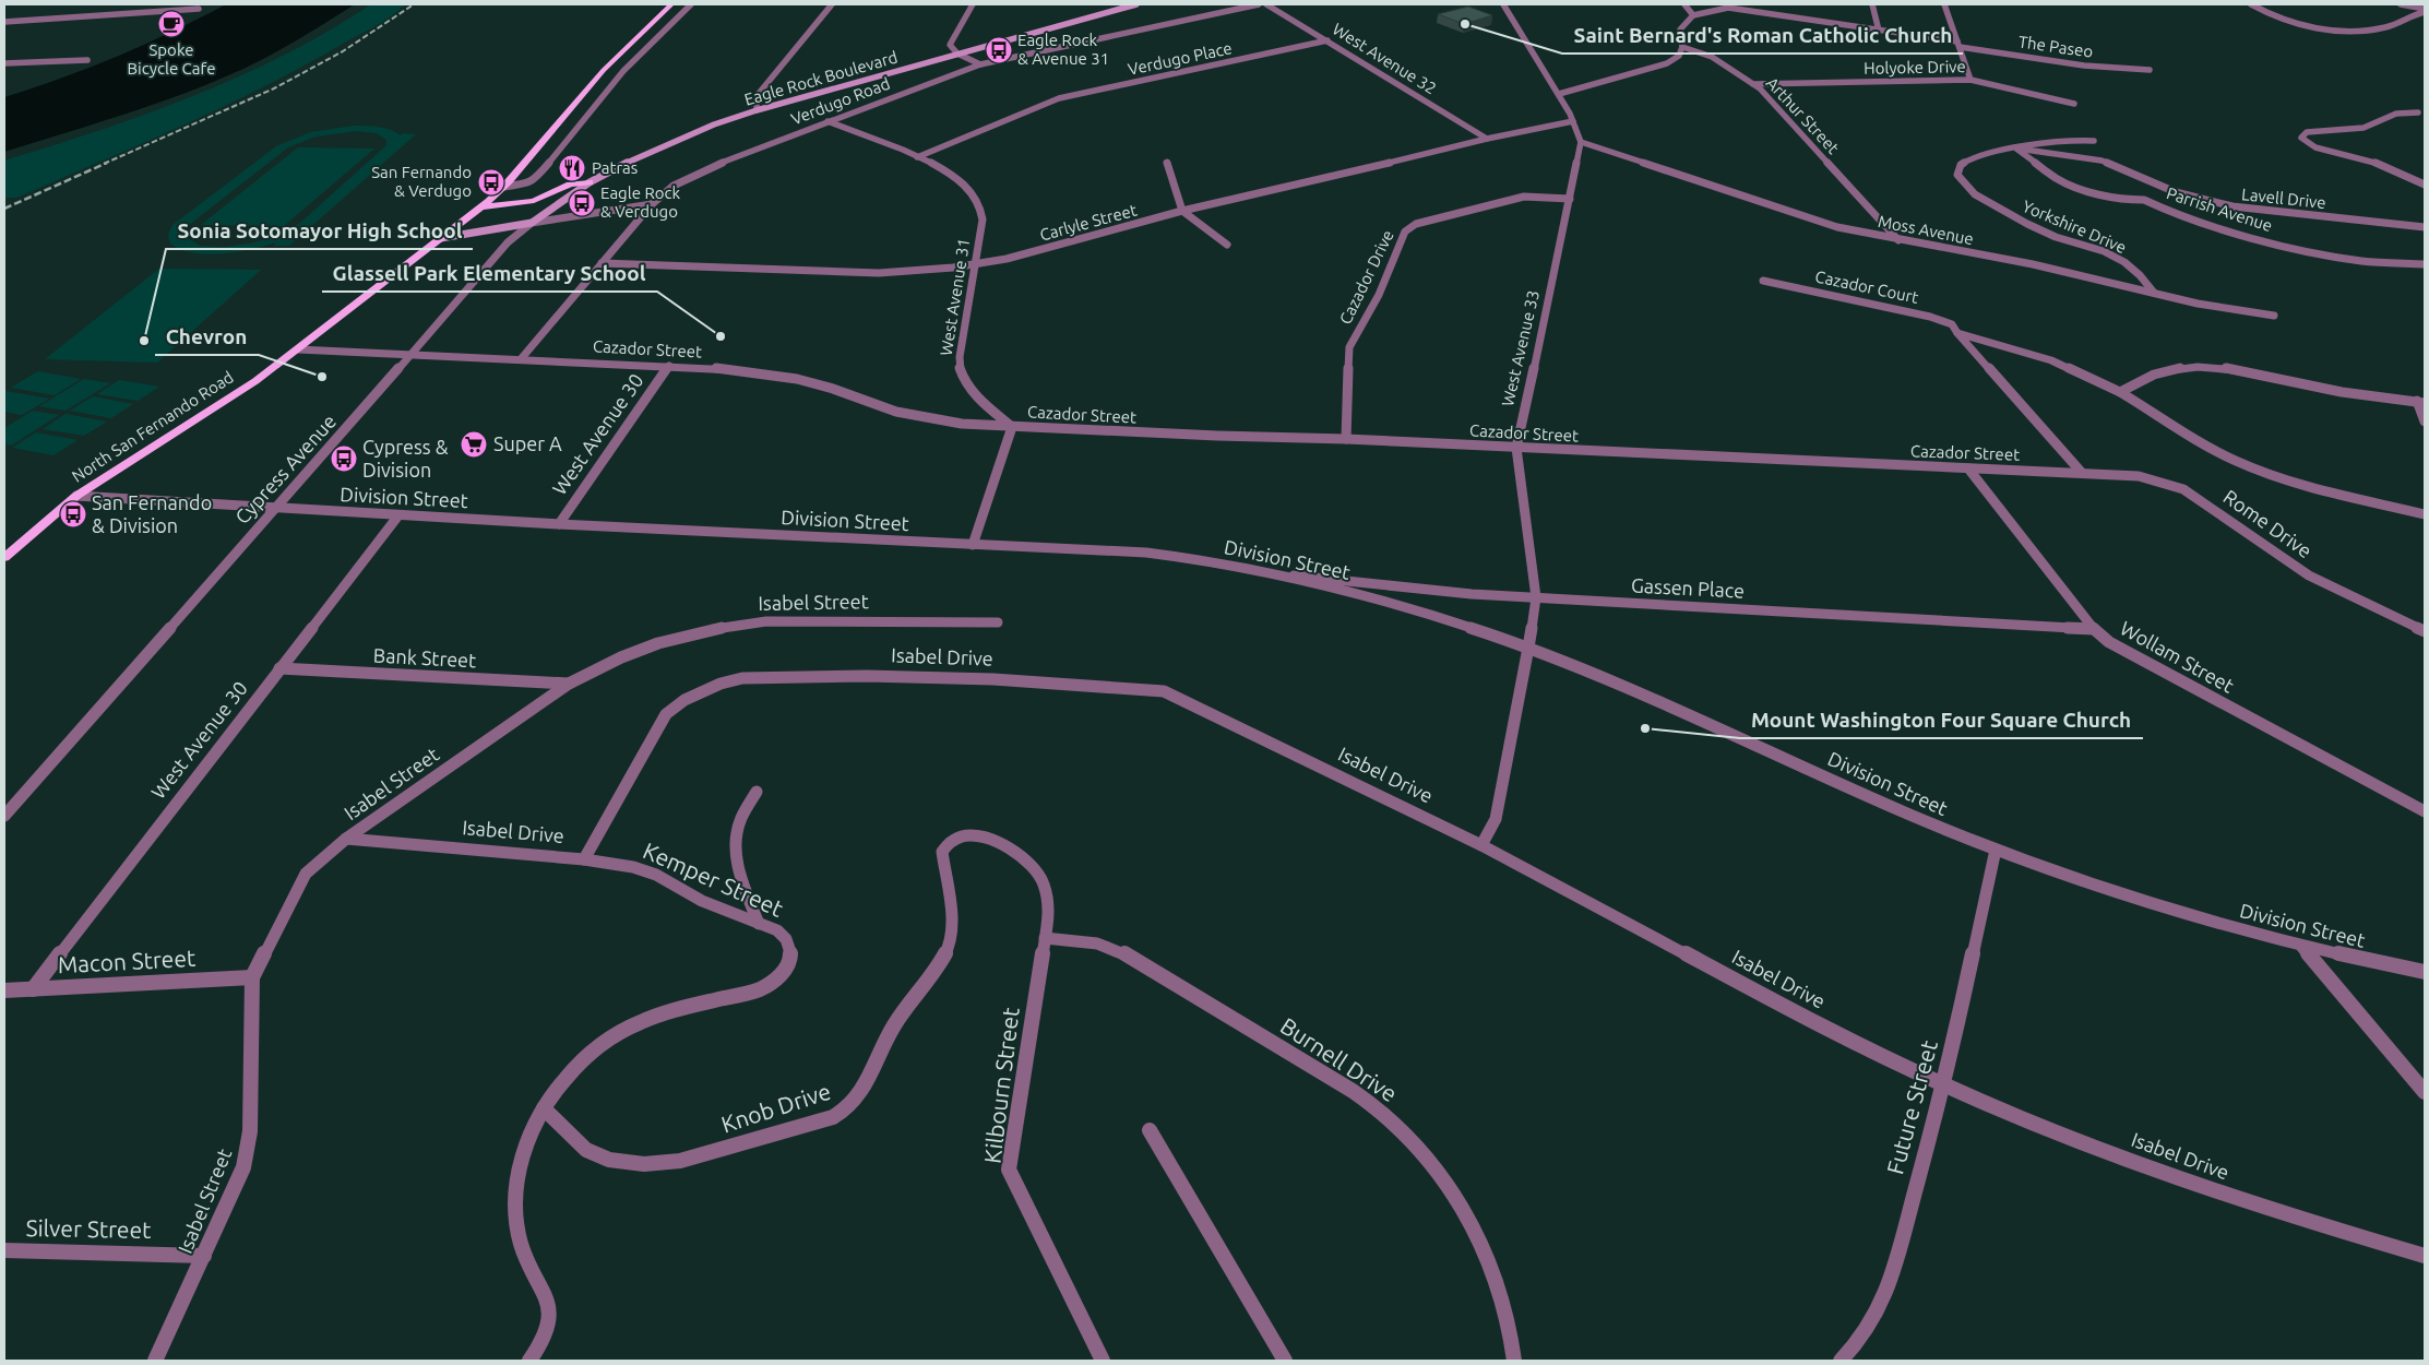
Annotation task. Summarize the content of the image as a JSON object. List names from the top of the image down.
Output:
{
  "streets": {
    "main road": ["Eagle Rock Boulevard", "North San Fernando Road"],
    "street": [
      "The Paseo",
      "Verdugo Place",
      "West Avenue 32",
      "Holyoke Drive",
      "Verdugo Road",
      "Arthur Street",
      "Lavell Drive",
      "Parrish Avenue",
      "Carlyle Street",
      "Yorkshire Drive",
      "Moss Avenue",
      "Cazador Drive",
      "Cazador Court",
      "West Avenue 31",
      "West Avenue 33",
      "Cazador Street",
      "West Avenue 30",
      "Cypress Avenue",
      "Division Street",
      "Rome Drive",
      "Gassen Place",
      "Isabel Street",
      "Isabel Drive",
      "Wollam Street",
      "Bank Street",
      "Kemper Street",
      "Macon Street",
      "Burnell Drive",
      "Kilbourn Street",
      "Future Street",
      "Knob Drive",
      "Silver Street"
    ]
  },
  "crossings": [
    ["Verdugo Place", "West Avenue 32"],
    ["Verdugo Place", "West Avenue 31"],
    ["West Avenue 32", "Carlyle Street"],
    ["Holyoke Drive", "Arthur Street"],
    ["Eagle Rock Boulevard", "Cypress Avenue"],
    ["Verdugo Road", "West Avenue 31"],
    ["Arthur Street", "Moss Avenue"],
    ["Lavell Drive", "Parrish Avenue"],
    ["Lavell Drive", "Yorkshire Drive"],
    ["Parrish Avenue", "Yorkshire Drive"],
    ["Carlyle Street", "West Avenue 31"],
    ["Yorkshire Drive", "Moss Avenue"],
    ["Moss Avenue", "West Avenue 33"],
    ["Cazador Drive", "West Avenue 33"],
    ["Cazador Drive", "Cazador Street"],
    ["Cazador Court", "Cazador Street"],
    ["West Avenue 31", "Cazador Street"],
    ["West Avenue 33", "Cazador Street"],
    ["West Avenue 33", "Division Street"],
    ["West Avenue 33", "Gassen Place"],
    ["West Avenue 33", "Isabel Drive"],
    ["Cazador Street", "North San Fernando Road"],
    ["Cazador Street", "West Avenue 30"],
    ["Cazador Street", "Cypress Avenue"],
    ["Cazador Street", "Rome Drive"],
    ["Cazador Street", "Wollam Street"],
    ["North San Fernando Road", "Division Street"],
    ["West Avenue 30", "Division Street"],
    ["West Avenue 30", "Bank Street"],
    ["West Avenue 30", "Macon Street"],
    ["Cypress Avenue", "Division Street"],
    ["Division Street", "Gassen Place"],
    ["Division Street", "Future Street"],
    ["Gassen Place", "Wollam Street"],
    ["Isabel Street", "Isabel Drive"],
    ["Isabel Street", "Bank Street"],
    ["Isabel Street", "Macon Street"],
    ["Isabel Street", "Silver Street"],
    ["Isabel Drive", "Kemper Street"],
    ["Isabel Drive", "Future Street"],
    ["Kemper Street", "Knob Drive"],
    ["Burnell Drive", "Kilbourn Street"],
    ["Kilbourn Street", "Knob Drive"]
  ],
  "places": {
    "cafe": ["Spoke Bicycle Cafe"],
    "other": [
      "Saint Bernard's Roman Catholic Church",
      "Glassell Park Elementary School",
      "Sonia Sotomayor High School",
      "Chevron",
      "Mount Washington Four Square Church"
    ],
    "bus stop": [
      "Eagle Rock & Avenue 31",
      "San Fernando & Verdugo",
      "Eagle Rock & Verdugo",
      "Cypress & Division",
      "San Fernando & Division"
    ],
    "restaurant": ["Patras"],
    "supermarket": ["Super A"]
  }
}
